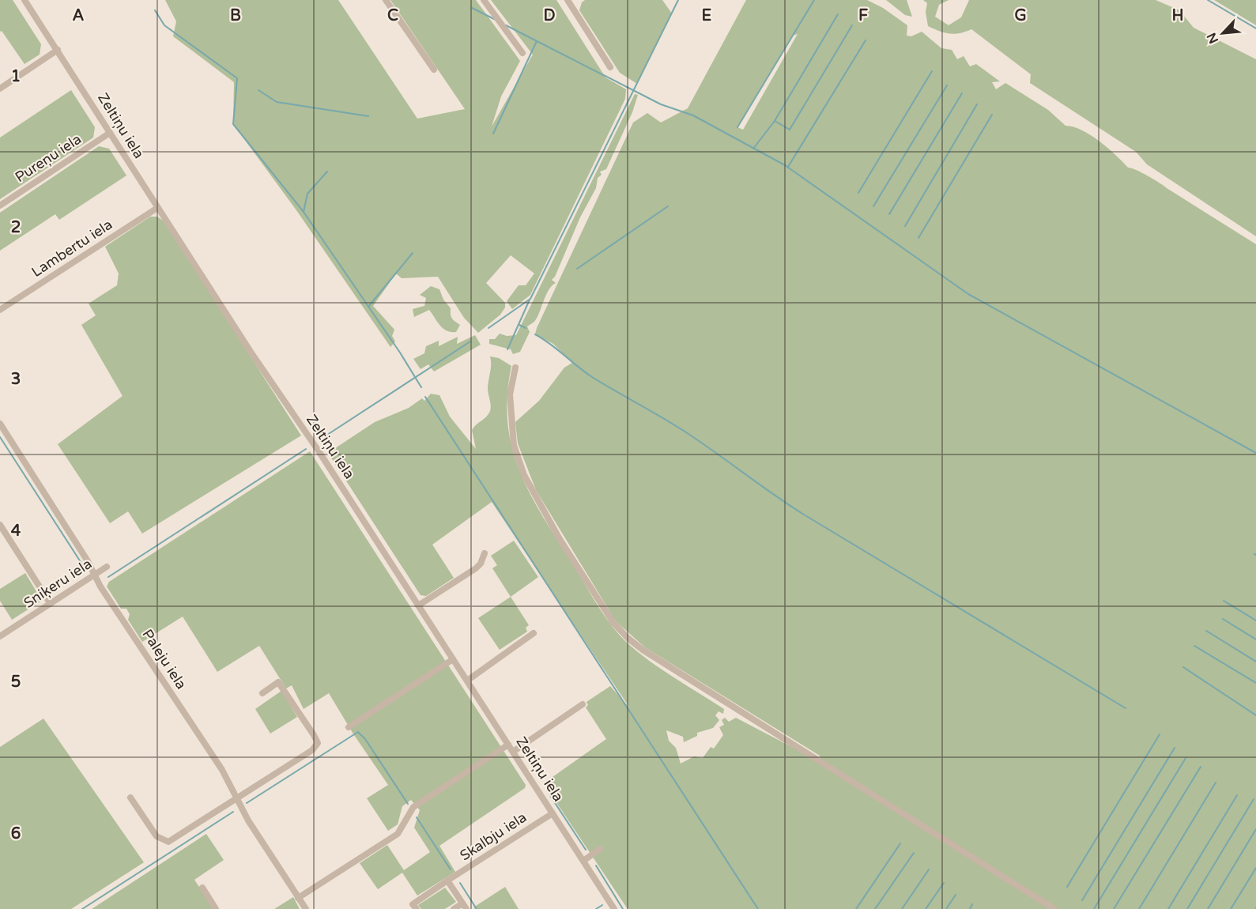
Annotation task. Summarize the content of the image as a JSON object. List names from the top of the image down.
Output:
{
  "streets": {
    "street": [
      "Zeltiņu iela",
      "Pureņu iela",
      "Lambertu iela",
      "Sniķeru iela",
      "Paleju iela",
      "Skalbju iela"
    ]
  },
  "crossings": [
    ["Zeltiņu iela", "Pureņu iela"],
    ["Zeltiņu iela", "Lambertu iela"],
    ["Zeltiņu iela", "Skalbju iela"],
    ["Sniķeru iela", "Paleju iela"]
  ],
  "north": "bottom left",
  "grid": {
    "columns": [
      "A",
      "B",
      "C",
      "D",
      "E",
      "F",
      "G",
      "H"
    ],
    "rows": [
      "1",
      "2",
      "3",
      "4",
      "5",
      "6"
    ]
  }
}
